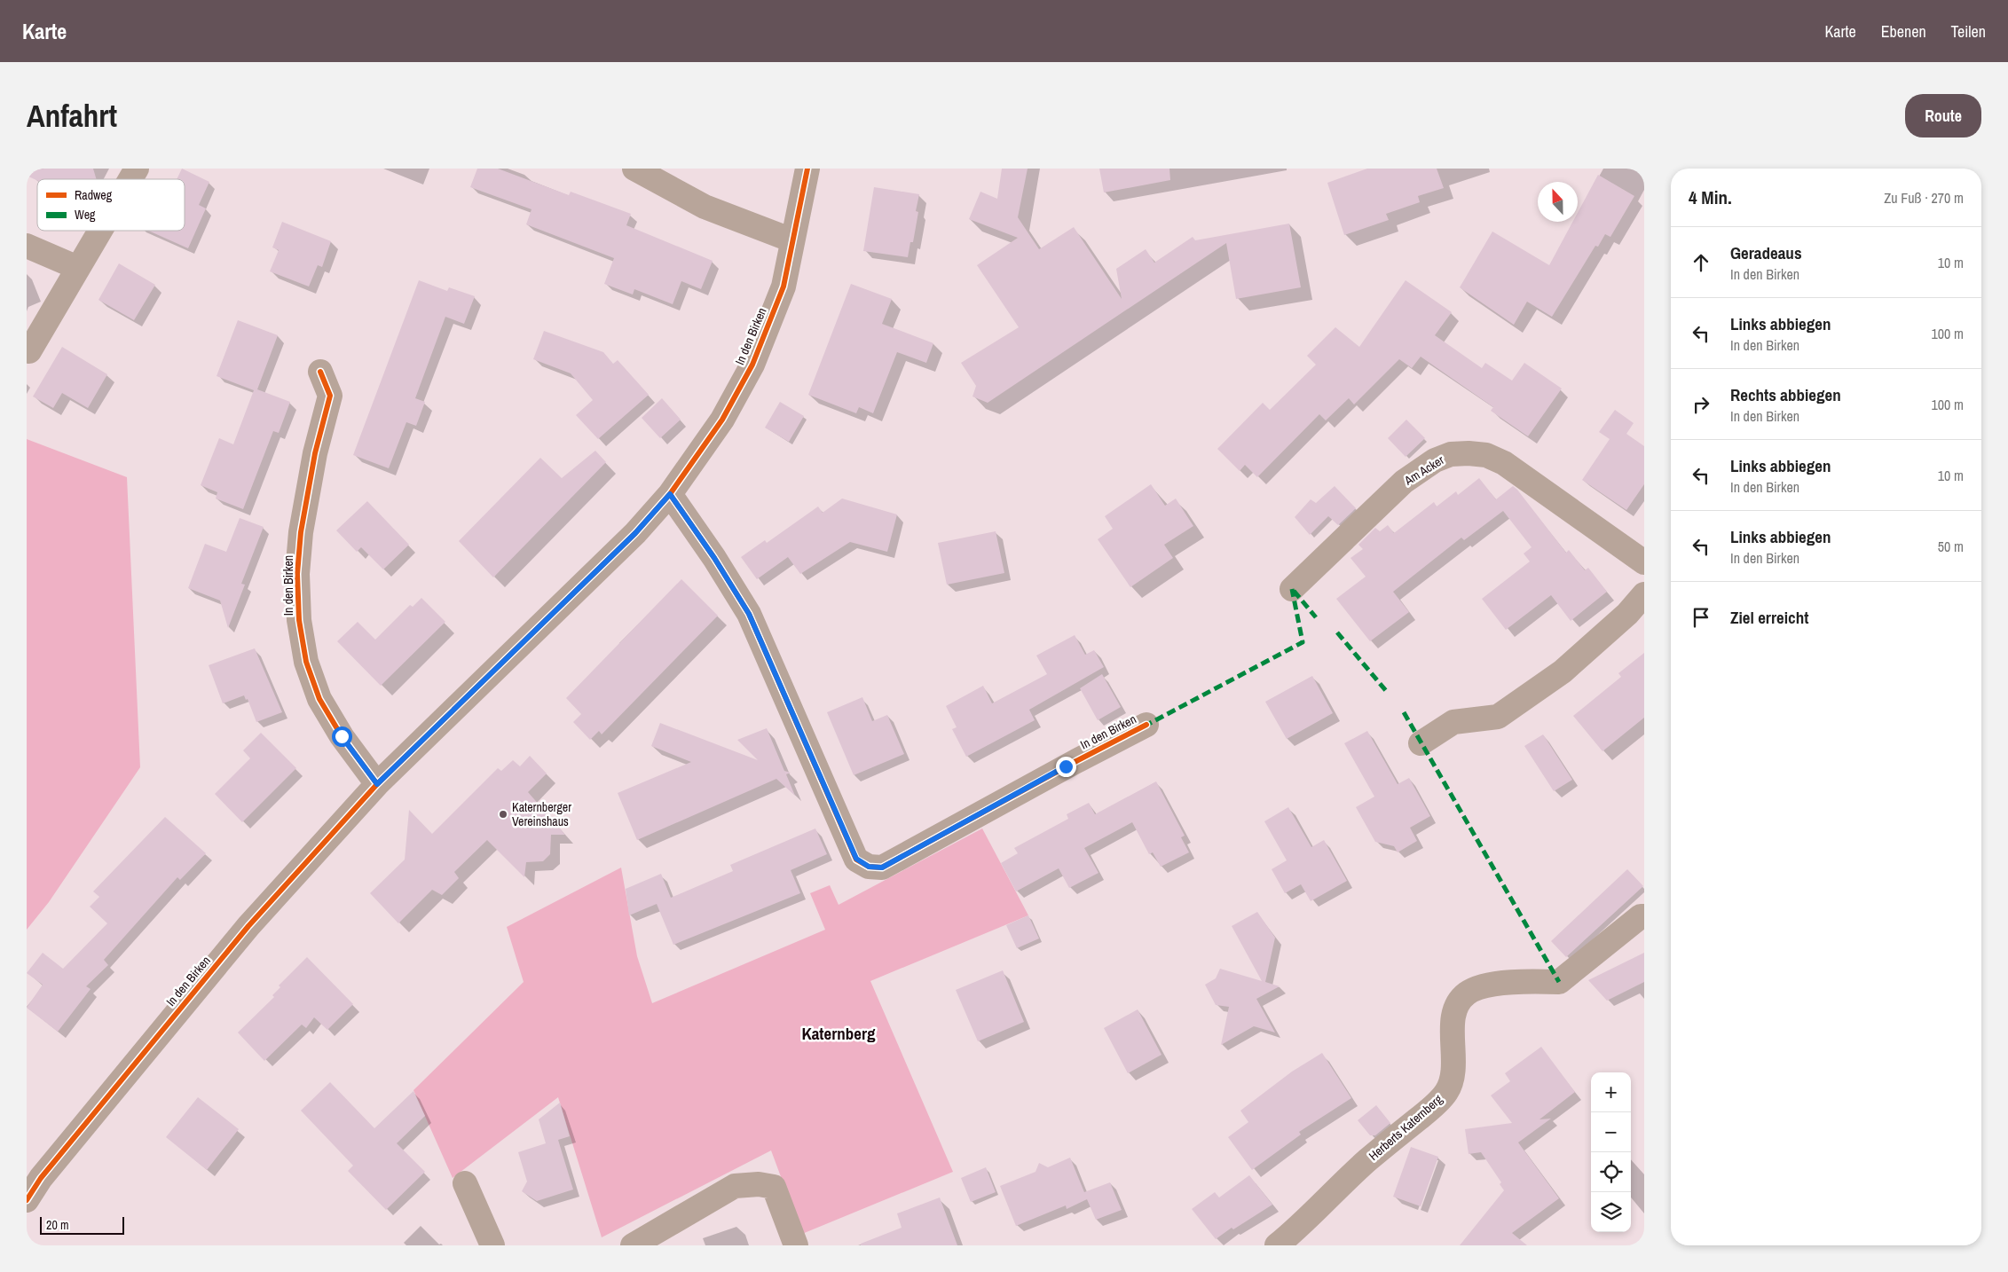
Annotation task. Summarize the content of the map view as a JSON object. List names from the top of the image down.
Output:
{
  "streets": {
    "street": ["In den Birken", "Am Acker", "Herberts Katernberg"]
  },
  "districts": ["Katernberg"],
  "places": ["Katernberger Vereinshaus"],
  "legend": ["Radweg", "Weg"],
  "scale_bar": "20 m",
  "north": "top",
  "page": {
    "header": "Karte",
    "nav": ["Karte", "Ebenen", "Teilen"],
    "buttons": "Route",
    "title": "Anfahrt",
    "heading": ["4 Min.", "Zu Fuß · 270 m"],
    "list": [
      ["Geradeaus", "In den Birken", "10 m"],
      ["Links abbiegen", "In den Birken", "100 m"],
      ["Rechts abbiegen", "In den Birken", "100 m"],
      ["Links abbiegen", "In den Birken", "10 m"],
      ["Links abbiegen", "In den Birken", "50 m"],
      "Ziel erreicht"
    ],
    "map_buttons": ["+", "−"],
    "scale": "20 m"
  }
}
